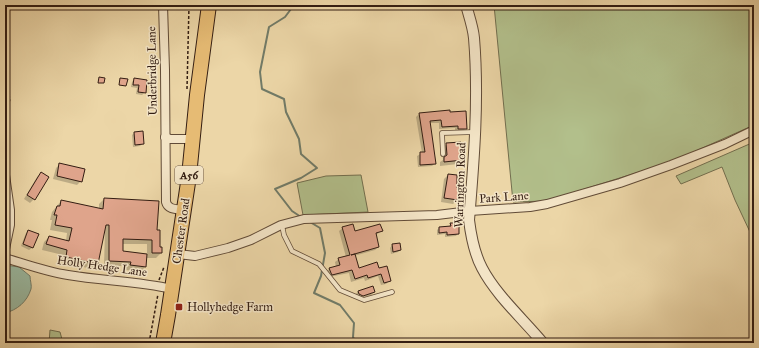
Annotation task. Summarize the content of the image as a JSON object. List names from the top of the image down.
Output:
{
  "streets": {
    "highway": ["A56", "Chester Road"],
    "street": [
      "Underbridge Lane",
      "Warrington Road",
      "Park Lane",
      "Holly Hedge Lane"
    ]
  },
  "crossings": [
    ["Underbridge Lane", "Chester Road"],
    ["Warrington Road", "Park Lane"],
    ["Park Lane", "Chester Road"],
    ["Chester Road", "Holly Hedge Lane"]
  ],
  "places": {
    "transit": ["Hollyhedge Farm"]
  }
}
